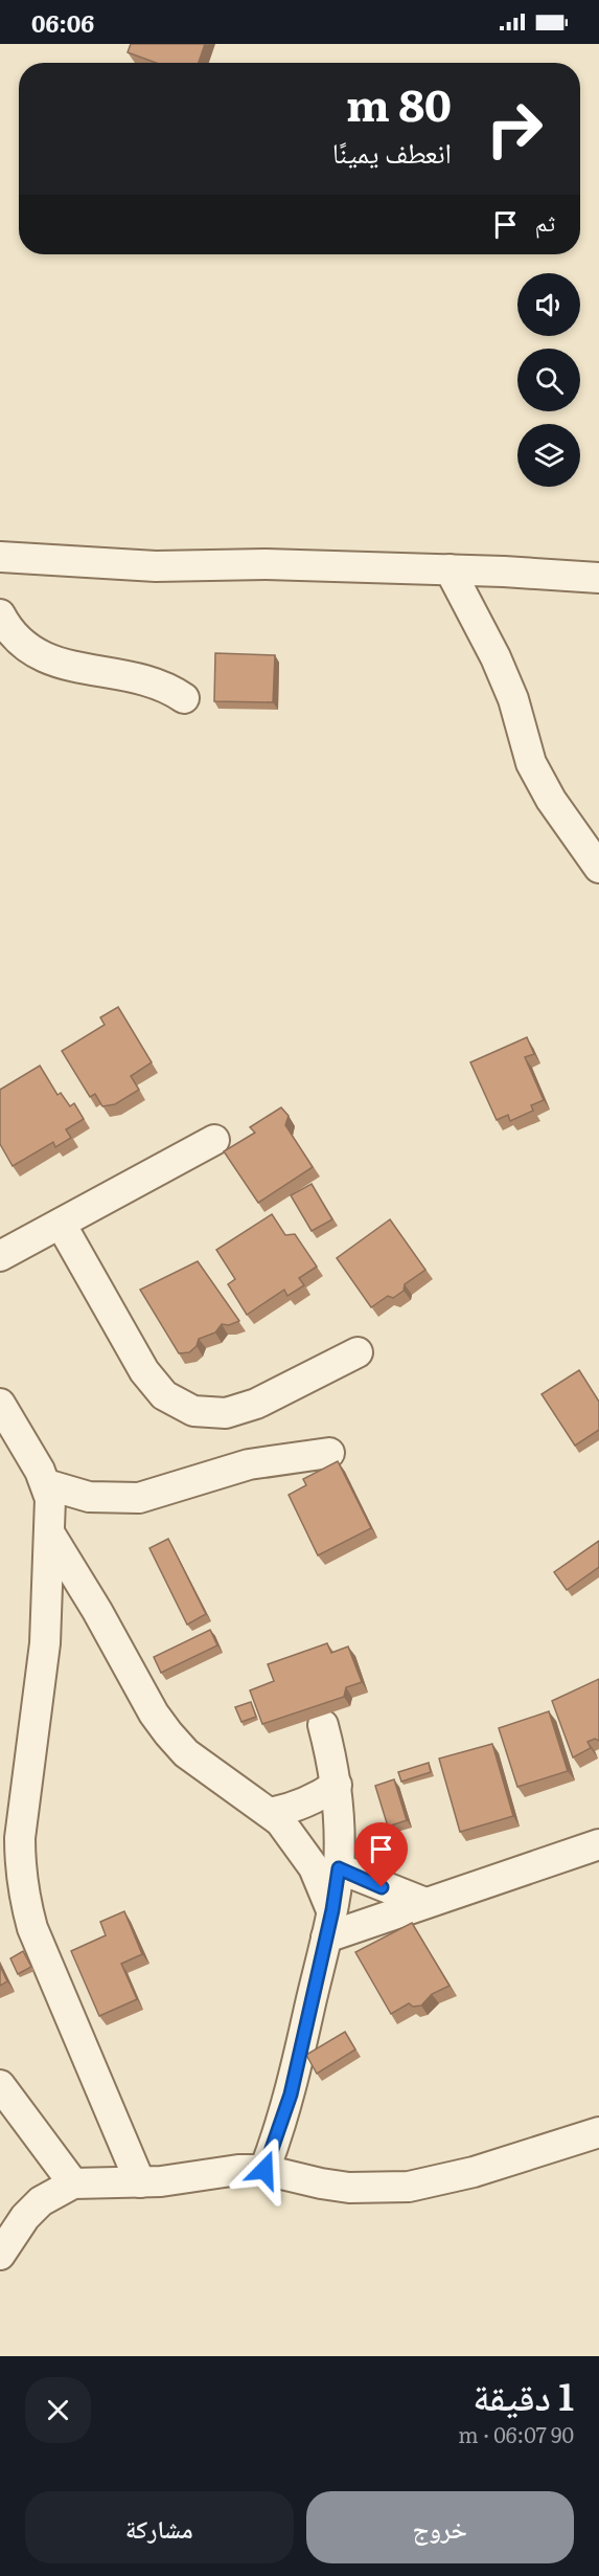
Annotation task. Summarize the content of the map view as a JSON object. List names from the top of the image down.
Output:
{
  "page": {
    "status": "06:06",
    "turn": ["80 m", "انعطف يمينًا"],
    "then": "ثم",
    "heading": ["1 دقيقة", "90 m · 06:07"],
    "buttons": ["خروج", "مشاركة"]
  }
}
